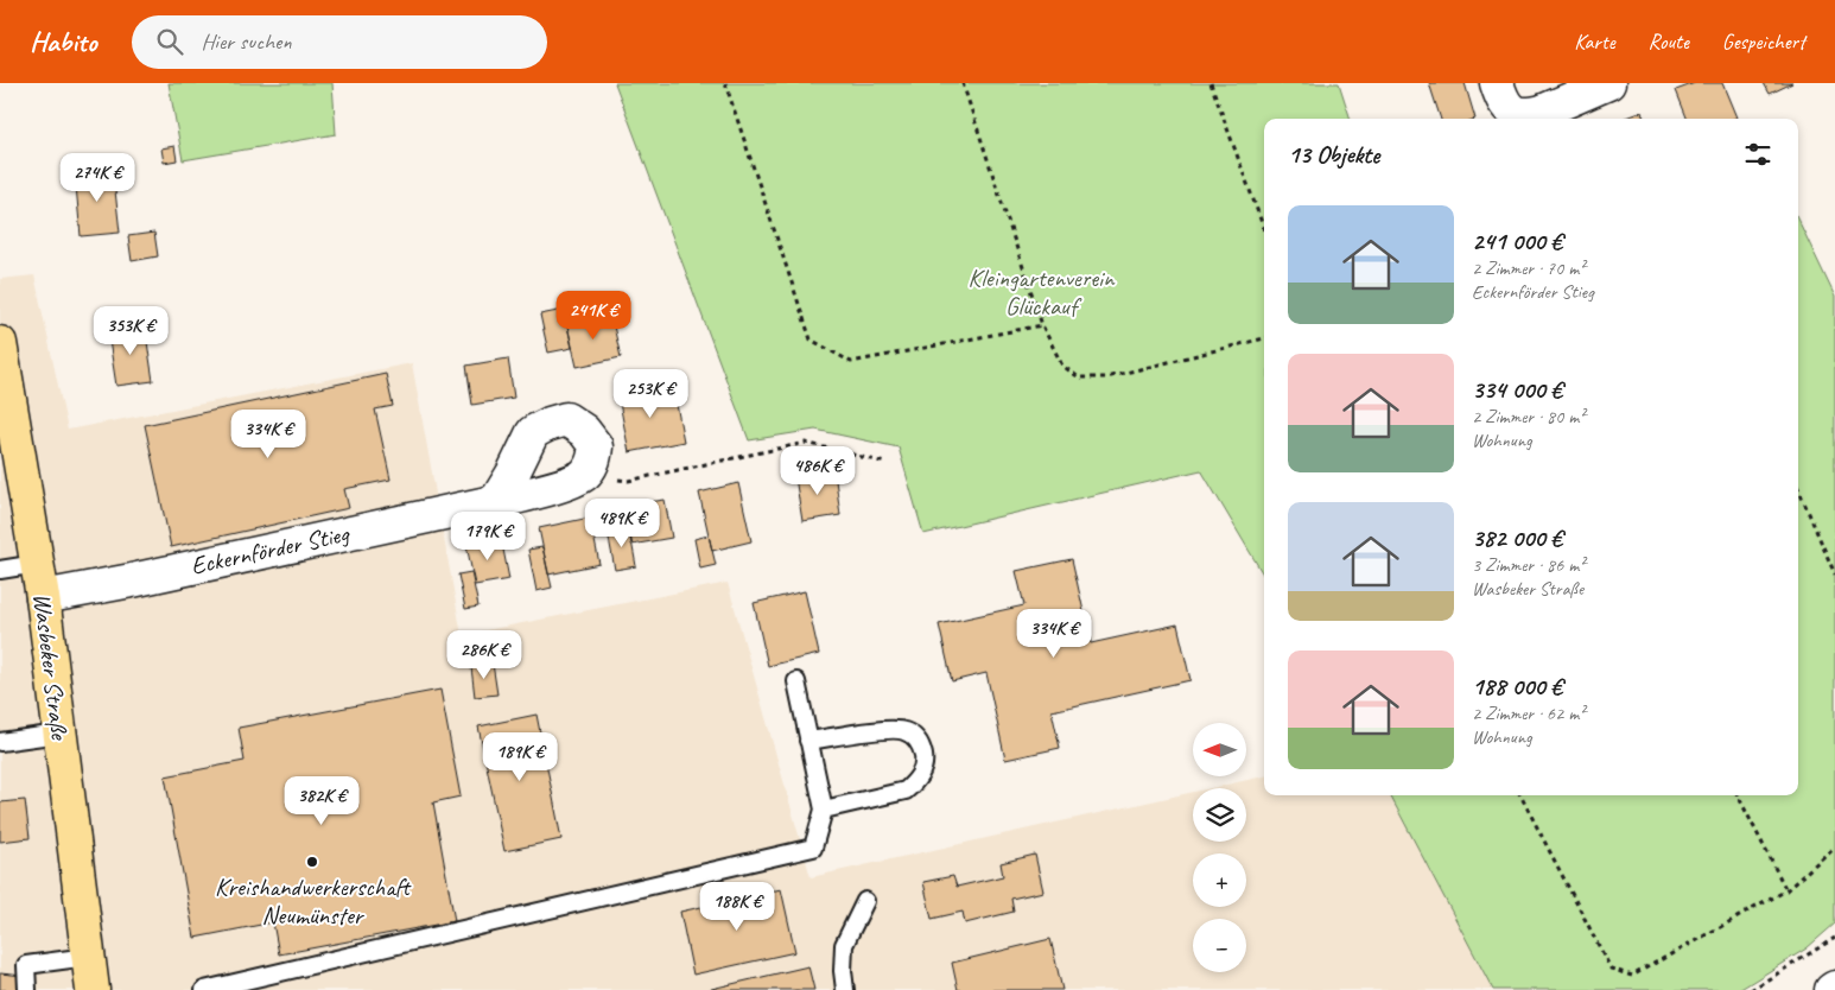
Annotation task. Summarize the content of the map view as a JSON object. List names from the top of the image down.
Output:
{
  "streets": {
    "main road": ["Wasbeker Straße"],
    "street": ["Eckernförder Stieg"]
  },
  "crossings": [
    ["Eckernförder Stieg", "Wasbeker Straße"]
  ],
  "parks": ["Kleingartenverein Glückauf"],
  "places": ["Kreishandwerkerschaft Neumünster"],
  "north": "left",
  "page": {
    "header": "Habito",
    "search": "Hier suchen",
    "nav": ["Karte", "Route", "Gespeichert"],
    "heading": "13 Objekte",
    "price": [
      "274K €",
      "241K €",
      "353K €",
      "253K €",
      "334K €",
      "486K €",
      "489K €",
      "179K €",
      "334K €",
      "286K €",
      "189K €",
      "382K €",
      "188K €"
    ],
    "list": [
      {
        "name": "241 000 €",
        "note": "2 Zimmer · 70 m² · Eckernförder Stieg"
      },
      {
        "name": "334 000 €",
        "note": "2 Zimmer · 80 m² · Wohnung"
      },
      {
        "name": "382 000 €",
        "note": "3 Zimmer · 86 m² · Wasbeker Straße"
      },
      {
        "name": "188 000 €",
        "note": "2 Zimmer · 62 m² · Wohnung"
      }
    ],
    "map_buttons": ["+", "−"]
  }
}
